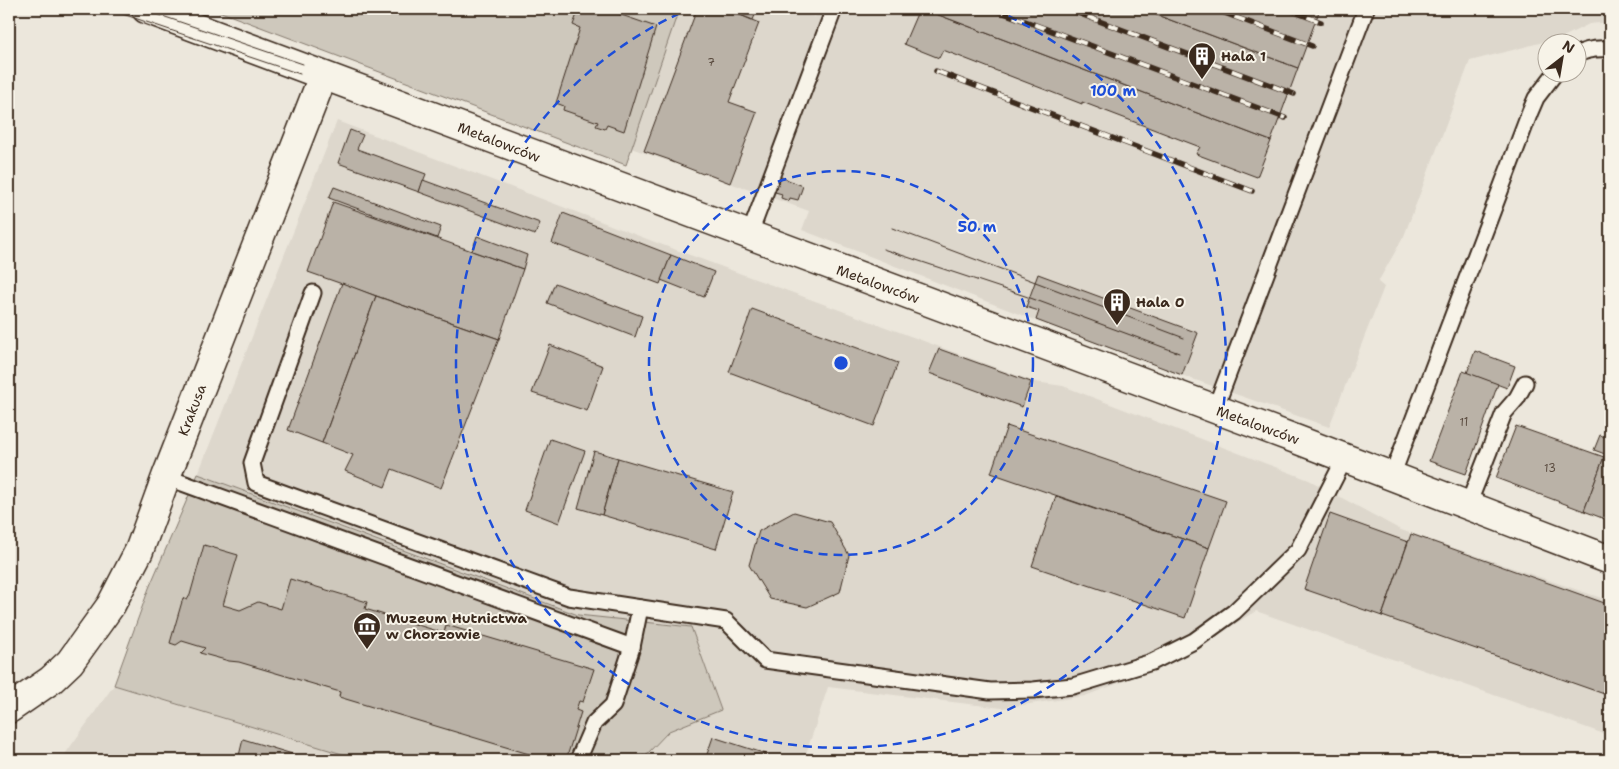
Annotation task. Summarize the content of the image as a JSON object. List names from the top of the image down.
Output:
{
  "streets": {
    "street": ["Metalowców", "Krakusa"]
  },
  "crossings": [
    ["Metalowców", "Krakusa"]
  ],
  "places": {
    "building": ["Hala 1", "Hala 0"],
    "museum": ["Muzeum Hutnictwa w Chorzowie"]
  },
  "house_numbers": ["7", "11", "13"],
  "north": "top right",
  "rings": ["100 m", "50 m"]
}
